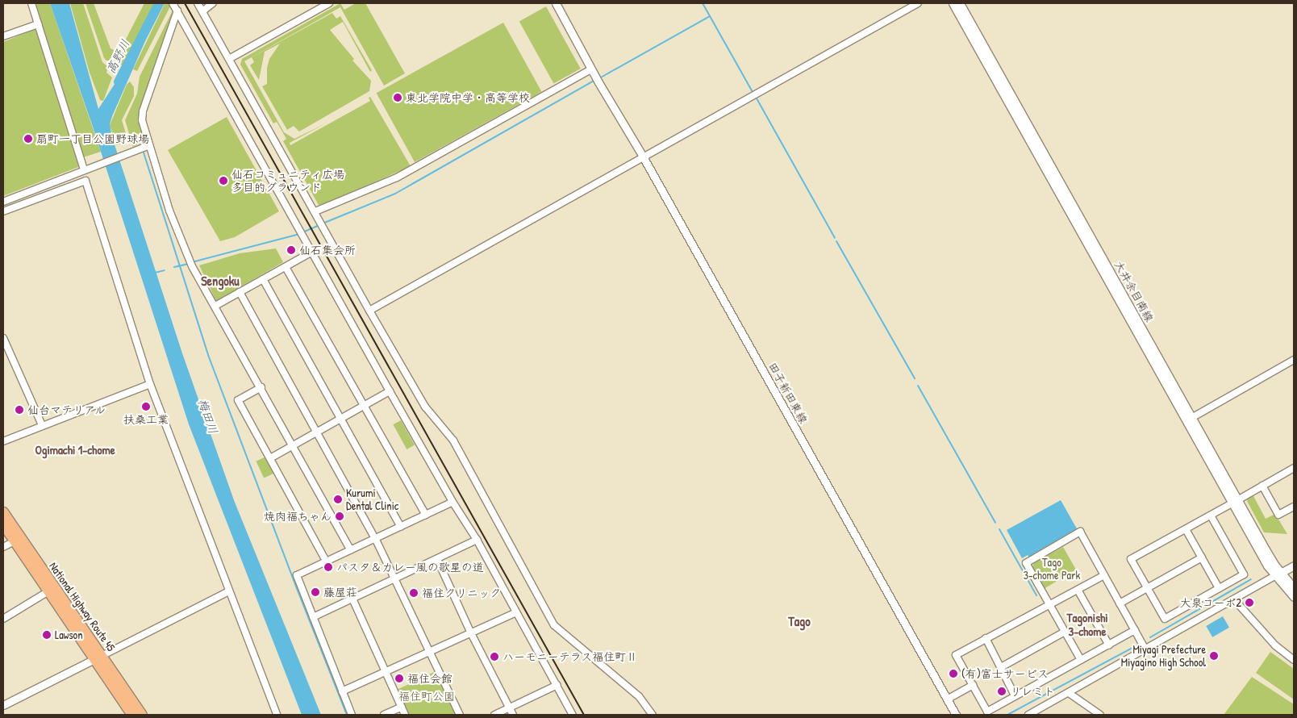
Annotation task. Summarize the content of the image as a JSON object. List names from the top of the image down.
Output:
{
  "streets": {
    "highway": ["National Highway Route 45"],
    "street": ["大井余目南線", "田子新田東線"]
  },
  "districts": [
    "Sengoku",
    "Ogimachi 1-chome",
    "Tagonishi 3-chome",
    "Tago"
  ],
  "water": ["高野川", "梅田川"],
  "parks": ["Tago 3-chome Park", "福住町公園"],
  "places": [
    "東北学院中学・高等学校",
    "扇町一丁目公園野球場",
    "仙石コミュニティ広場 多目的グラウンド",
    "仙石集会所",
    "扶桑工業",
    "仙台マテリアル",
    "Kurumi Dental Clinic",
    "焼肉福ちゃん",
    "パスタ＆カレー風の歌星の道",
    "藤屋荘",
    "福住クリニック",
    "大泉コーポ2",
    "Lawson",
    "Miyagi Prefecture Miyagino High School",
    "ハーモニーテラス福住町Ⅱ",
    "(有)富士サービス",
    "福住会館",
    "リレミト"
  ]
}
